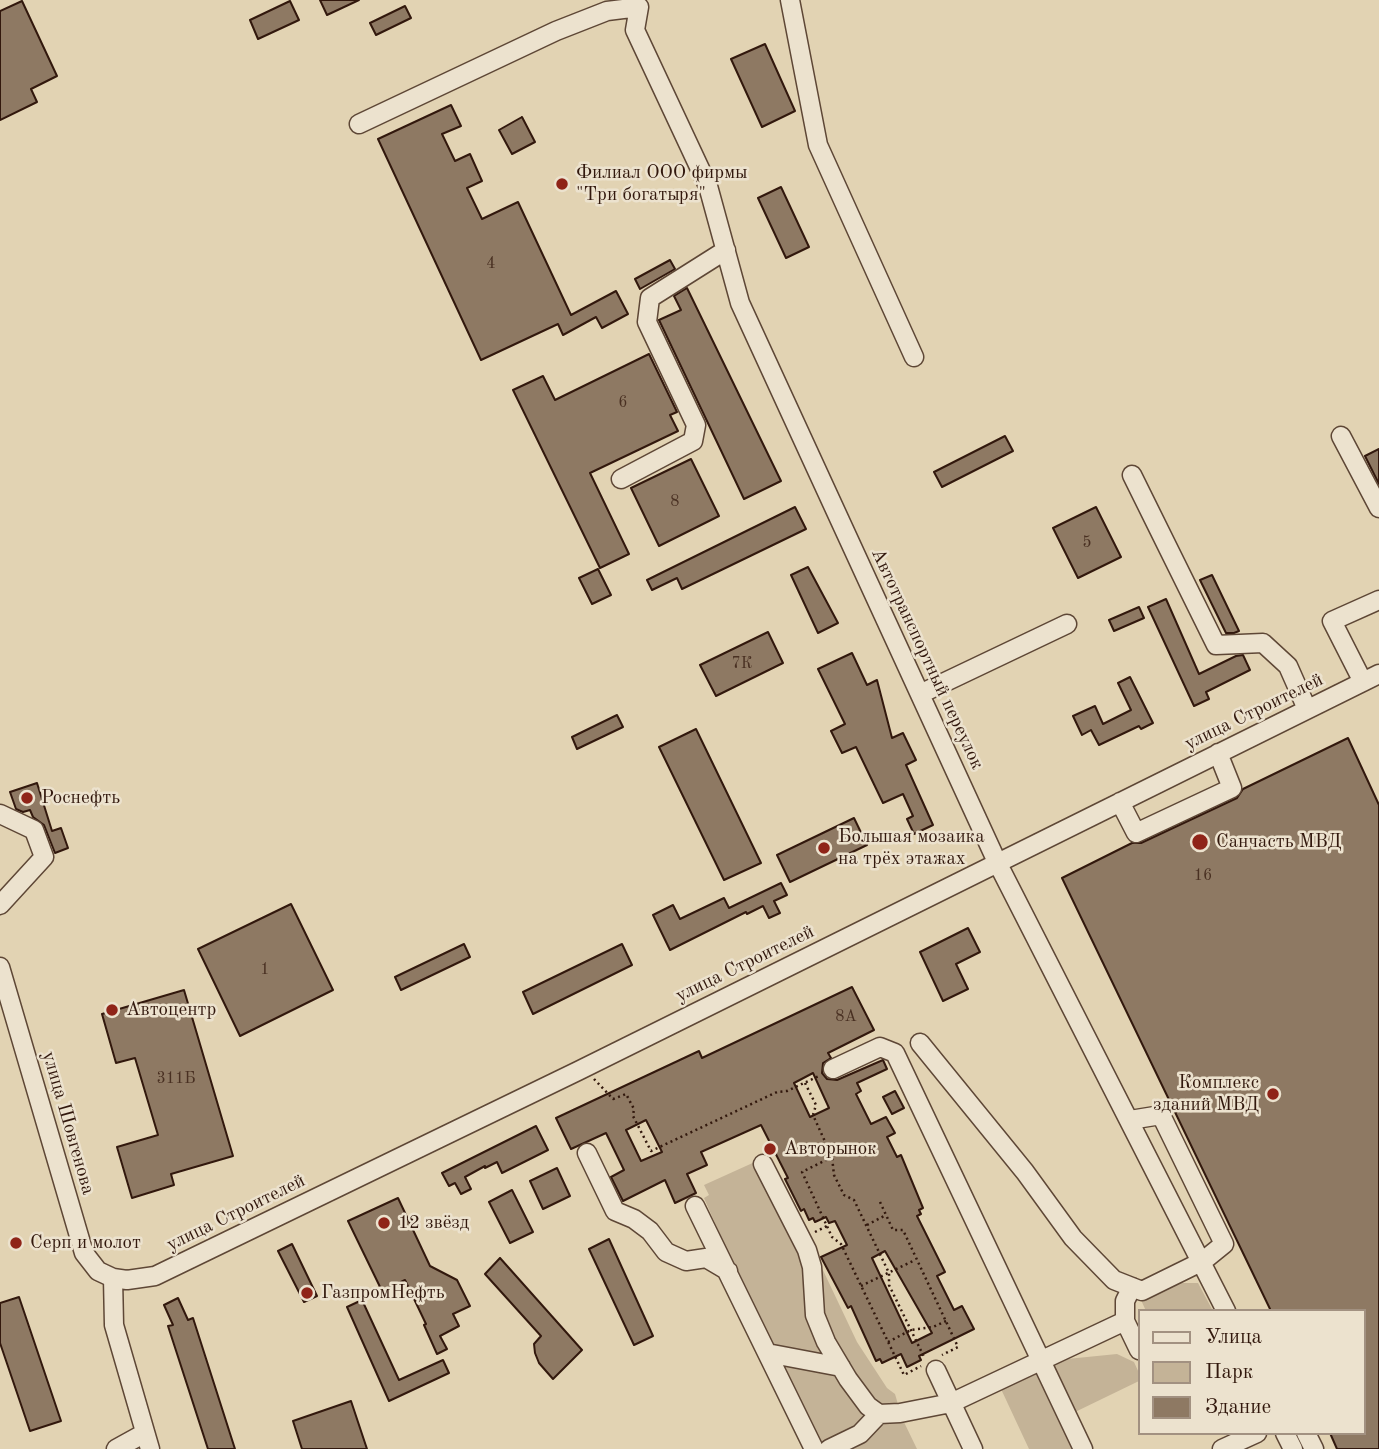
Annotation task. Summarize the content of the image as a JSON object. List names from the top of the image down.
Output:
{
  "streets": {
    "street": ["Автотранспортный переулок", "улица Строителей", "улица Шовгенова"]
  },
  "crossings": [
    ["Автотранспортный переулок", "улица Строителей"],
    ["улица Строителей", "улица Шовгенова"]
  ],
  "places": [
    "Филиал ООО фирмы \"Три богатыря\"",
    "Роснефть",
    "Санчасть МВД",
    "Большая мозаика на трёх этажах",
    "Автоцентр",
    "Комплекс зданий МВД",
    "Авторынок",
    "12 звёзд",
    "Серп и молот",
    "ГазпромНефть"
  ],
  "house_numbers": [
    "4",
    "6",
    "8",
    "5",
    "7К",
    "16",
    "1",
    "8А",
    "311Б"
  ],
  "legend": ["Улица", "Парк", "Здание"]
}
